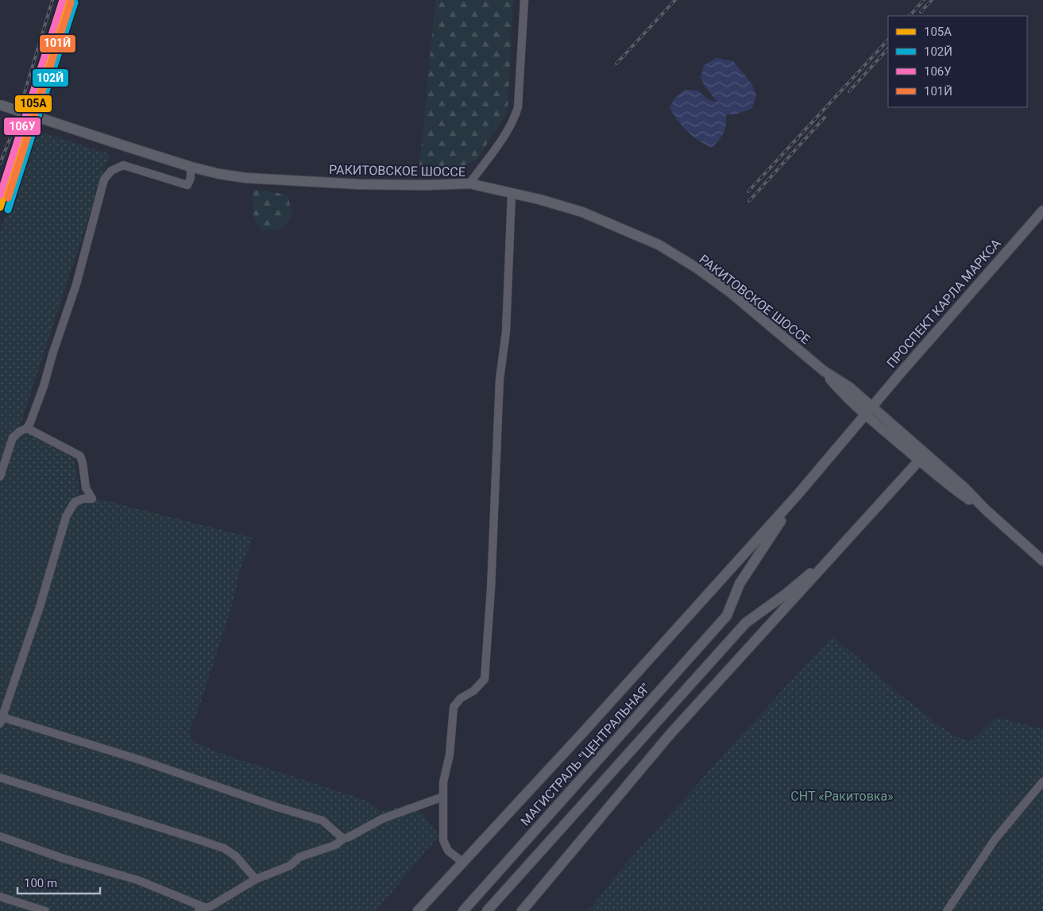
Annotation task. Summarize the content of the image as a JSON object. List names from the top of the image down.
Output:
{
  "streets": {
    "main road": ["РАКИТОВСКОЕ ШОССЕ", "ПРОСПЕКТ КАРЛА МАРКСА", "МАГИСТРАЛЬ \"ЦЕНТРАЛЬНАЯ\""]
  },
  "crossings": [
    ["РАКИТОВСКОЕ ШОССЕ", "ПРОСПЕКТ КАРЛА МАРКСА"],
    ["ПРОСПЕКТ КАРЛА МАРКСА", "МАГИСТРАЛЬ \"ЦЕНТРАЛЬНАЯ\""]
  ],
  "parks": ["СНТ «Ракитовка»"],
  "lines": [
    "transit line 105А",
    "transit line 106У",
    "transit line 102Й",
    "transit line 101Й"
  ],
  "legend": [
    "105А",
    "102Й",
    "106У",
    "101Й"
  ],
  "scale_bar": "100 m"
}
